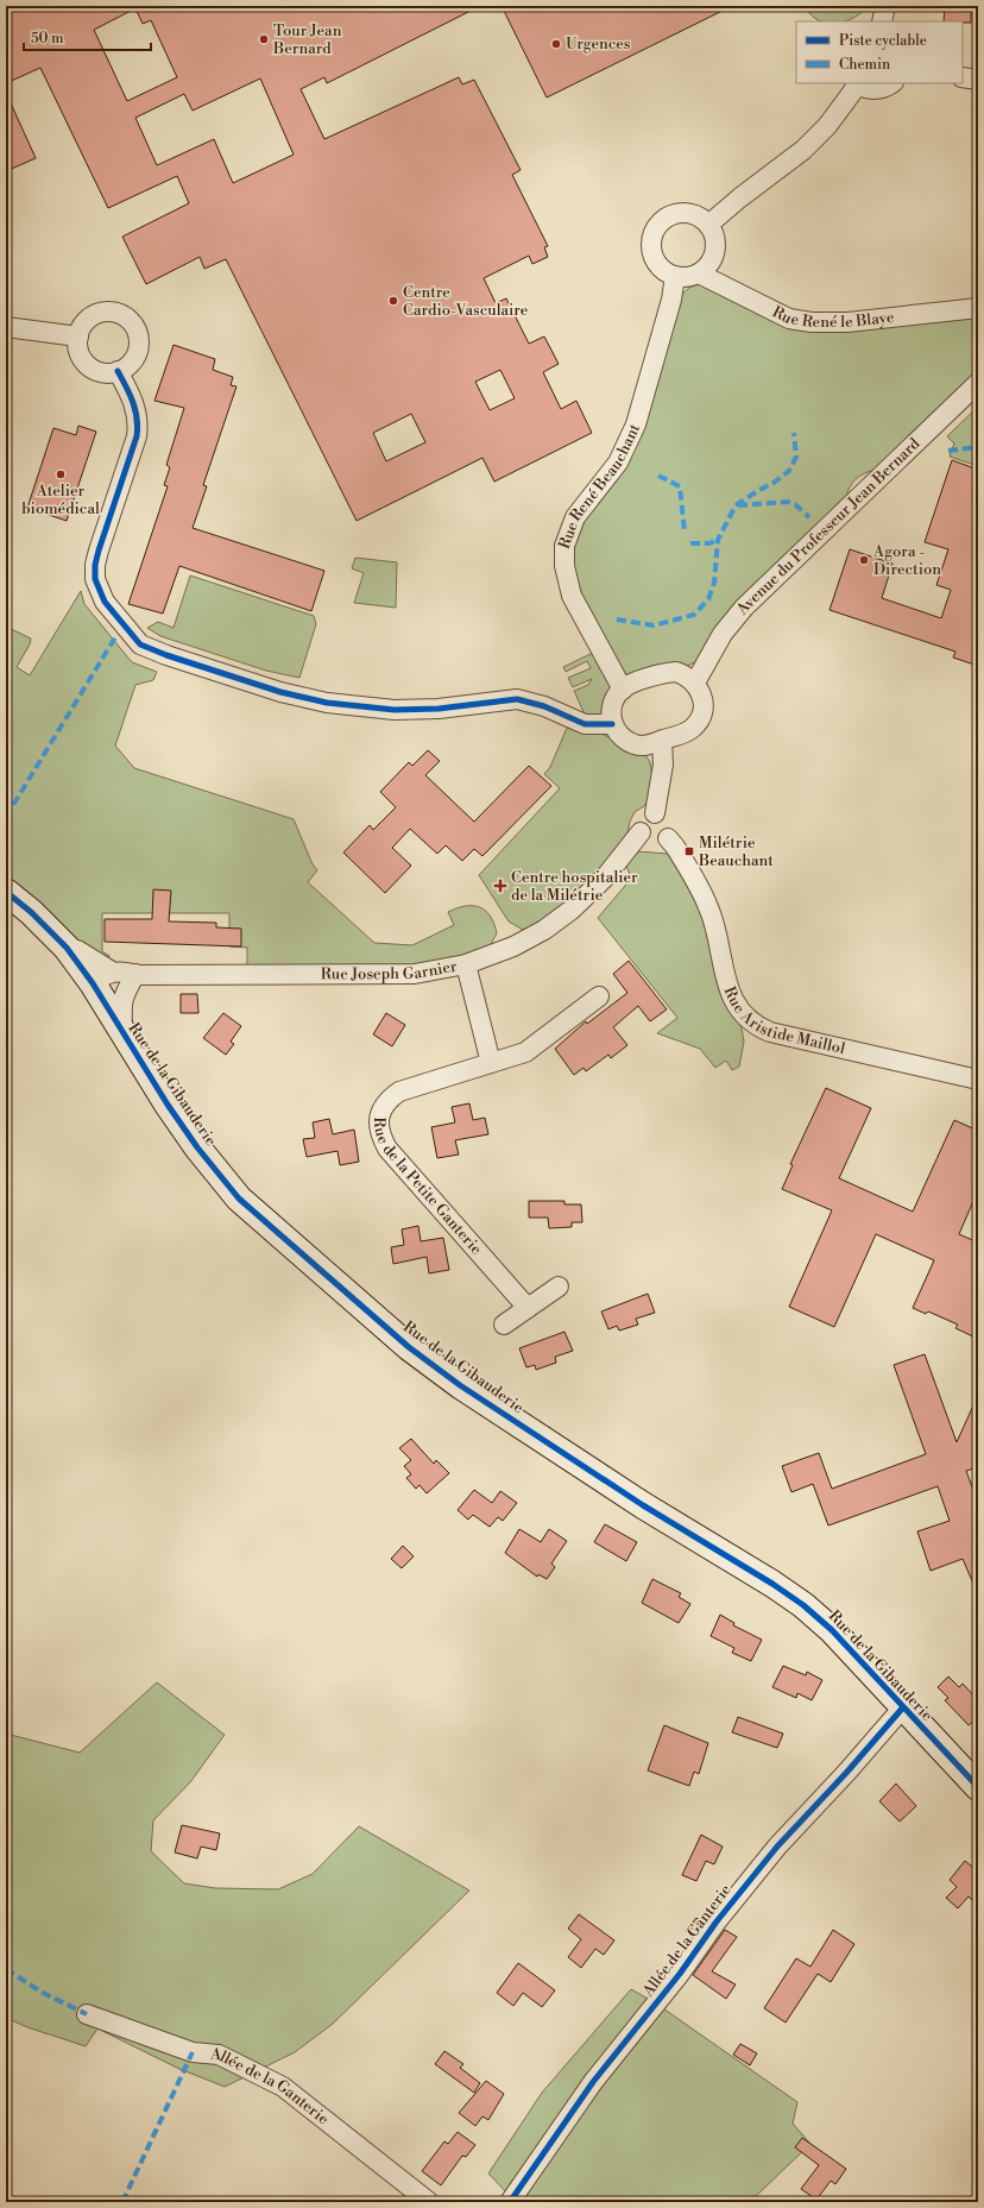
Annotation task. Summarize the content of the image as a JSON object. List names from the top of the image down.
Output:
{
  "streets": {
    "street": [
      "Rue René le Blaye",
      "Rue René Beauchant",
      "Avenue du Professeur Jean Bernard",
      "Rue Joseph Garnier",
      "Rue Aristide Maillol",
      "Rue de la Gibauderie",
      "Rue de la Petite Ganterie",
      "Allée de la Ganterie"
    ]
  },
  "crossings": [
    ["Rue René le Blaye", "Rue René Beauchant"],
    ["Rue René Beauchant", "Avenue du Professeur Jean Bernard"],
    ["Rue Joseph Garnier", "Rue de la Gibauderie"],
    ["Rue de la Gibauderie", "Allée de la Ganterie"]
  ],
  "places": {
    "other": [
      "Tour Jean Bernard",
      "Urgences",
      "Centre Cardio-Vasculaire",
      "Atelier biomédical",
      "Agora - Direction"
    ],
    "transit": ["Milétrie Beauchant"],
    "health": ["Centre hospitalier de la Milétrie"]
  },
  "legend": ["Piste cyclable", "Chemin"],
  "scale_bar": "50 m"
}
